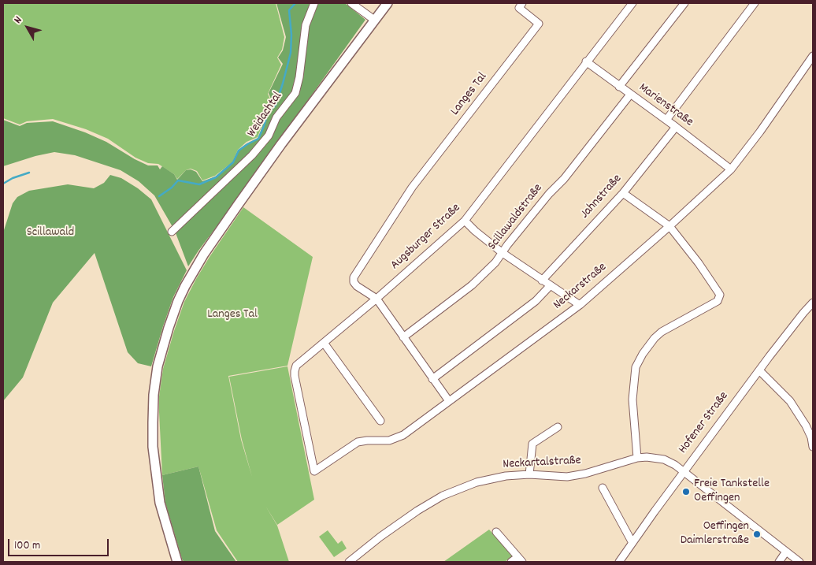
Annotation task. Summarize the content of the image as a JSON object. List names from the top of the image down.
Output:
{
  "streets": {
    "street": [
      "Langes Tal",
      "Marienstraße",
      "Weidachtal",
      "Jahnstraße",
      "Scillawaldstraße",
      "Augsburger Straße",
      "Neckarstraße",
      "Hofener Straße",
      "Neckartalstraße"
    ]
  },
  "crossings": [
    ["Langes Tal", "Augsburger Straße"],
    ["Marienstraße", "Jahnstraße"],
    ["Marienstraße", "Scillawaldstraße"],
    ["Marienstraße", "Augsburger Straße"],
    ["Marienstraße", "Neckarstraße"],
    ["Augsburger Straße", "Neckarstraße"],
    ["Hofener Straße", "Neckartalstraße"]
  ],
  "parks": ["Scillawald", "Langes Tal"],
  "places": ["Freie Tankstelle Oeffingen", "Oeffingen Daimlerstraße"],
  "scale_bar": "100 m",
  "north": "top left"
}
